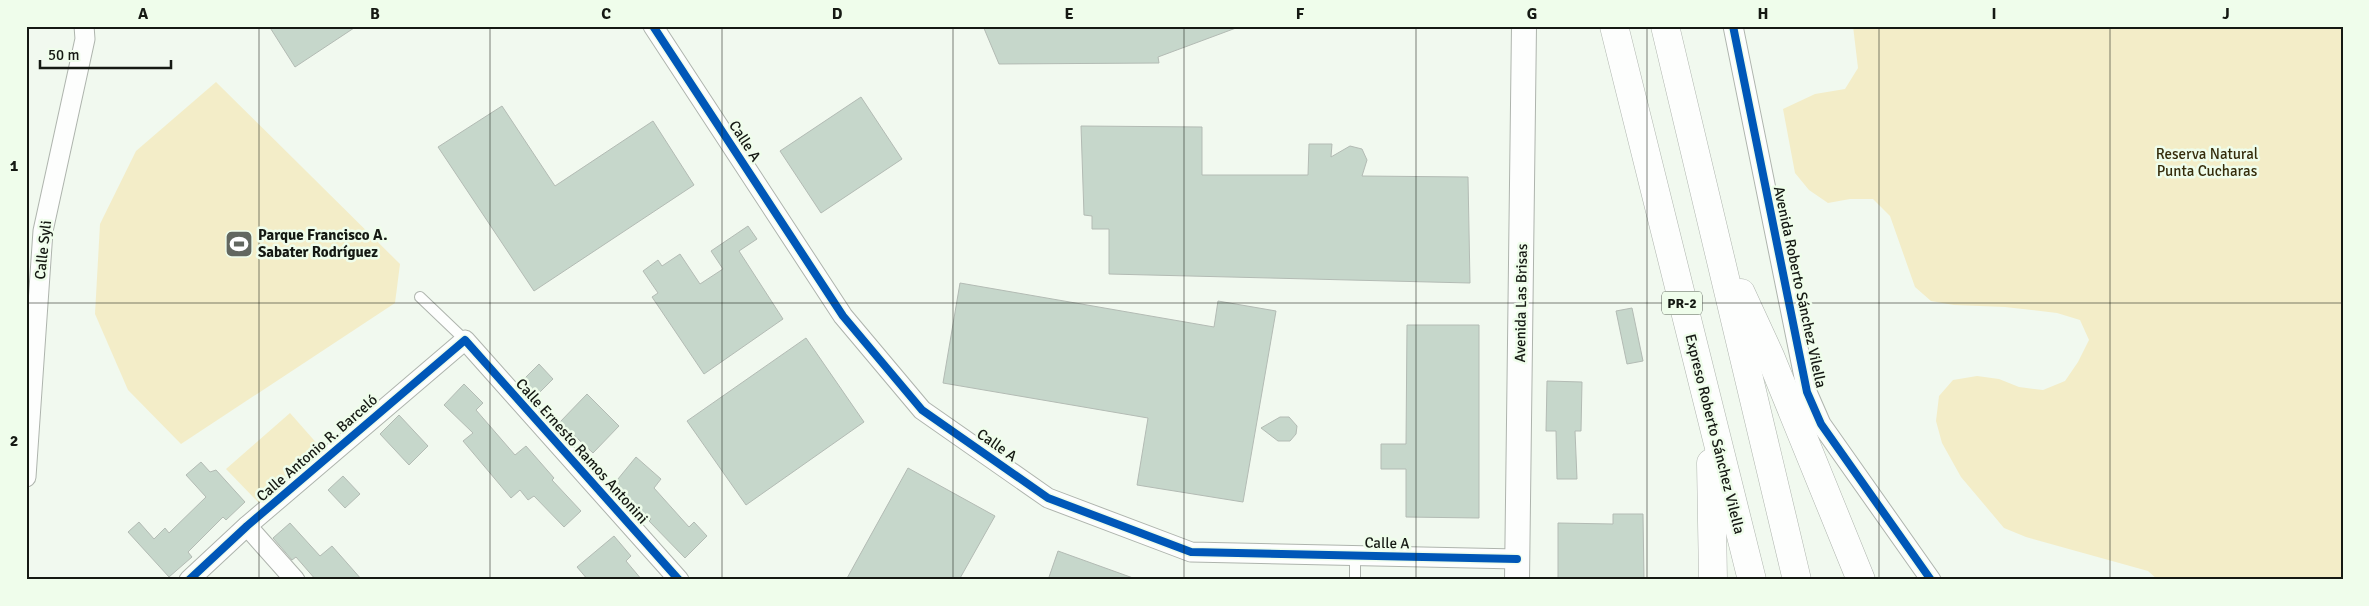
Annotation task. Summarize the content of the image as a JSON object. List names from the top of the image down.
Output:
{
  "streets": {
    "highway": ["PR-2", "Expreso Roberto Sánchez Vilella"],
    "street": [
      "Calle A",
      "Calle Syli",
      "Avenida Roberto Sánchez Vilella",
      "Avenida Las Brisas",
      "Calle Antonio R. Barceló",
      "Calle Ernesto Ramos Antonini"
    ]
  },
  "crossings": [
    ["Calle A", "Avenida Las Brisas"],
    ["Calle Antonio R. Barceló", "Calle Ernesto Ramos Antonini"]
  ],
  "parks": ["Reserva Natural Punta Cucharas"],
  "places": {
    "sports": ["Parque Francisco A. Sabater Rodríguez"]
  },
  "scale_bar": "50 m",
  "grid": {
    "columns": [
      "A",
      "B",
      "C",
      "D",
      "E",
      "F",
      "G",
      "H",
      "I",
      "J"
    ],
    "rows": ["1", "2"]
  }
}
